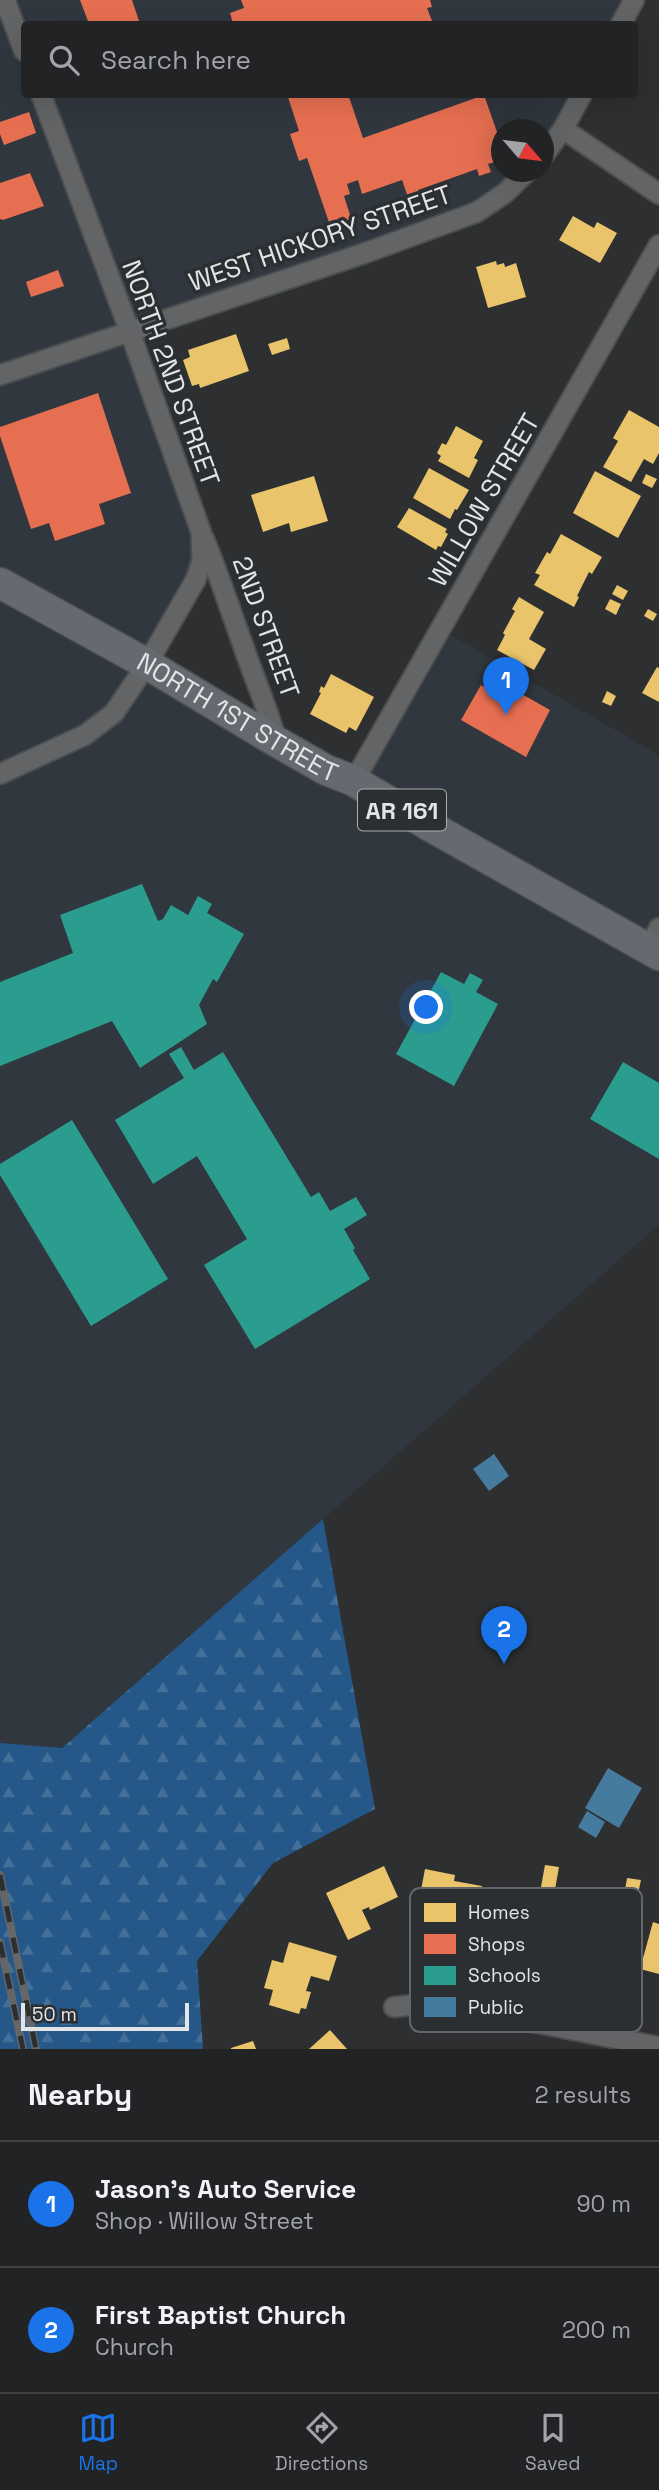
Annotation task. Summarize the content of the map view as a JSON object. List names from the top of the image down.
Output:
{
  "streets": {
    "main road": ["NORTH 1ST STREET", "AR 161"],
    "street": [
      "WEST HICKORY STREET",
      "NORTH 2ND STREET",
      "WILLOW STREET",
      "2ND STREET"
    ]
  },
  "crossings": [
    ["WEST HICKORY STREET", "NORTH 2ND STREET"],
    ["NORTH 2ND STREET", "2ND STREET"],
    ["NORTH 2ND STREET", "NORTH 1ST STREET"],
    ["WILLOW STREET", "NORTH 1ST STREET"],
    ["2ND STREET", "NORTH 1ST STREET"]
  ],
  "legend": [
    "Homes",
    "Shops",
    "Schools",
    "Public"
  ],
  "scale_bar": "50 m",
  "north": "bottom right",
  "page": {
    "search": "Search here",
    "pins": ["1", "2"],
    "scale": "50 m",
    "heading": ["Nearby", "2 results"],
    "list": [
      {
        "mark": "1",
        "name": "Jason's Auto Service",
        "note": "Shop · Willow Street",
        "value": "90 m"
      },
      {
        "mark": "2",
        "name": "First Baptist Church",
        "note": "Church",
        "value": "200 m"
      }
    ],
    "nav": ["Map", "Directions", "Saved"]
  }
}
